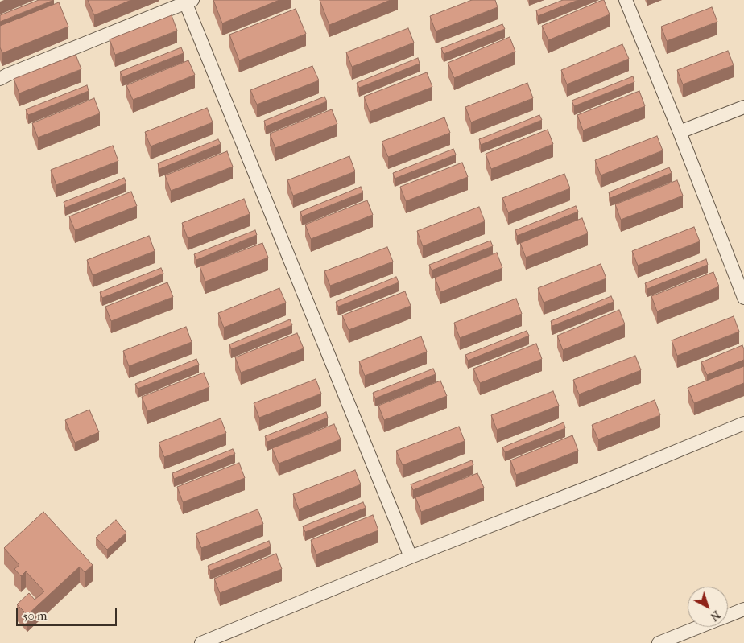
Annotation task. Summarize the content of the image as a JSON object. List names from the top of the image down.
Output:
{
  "scale_bar": "50 m",
  "north": "bottom right"
}
